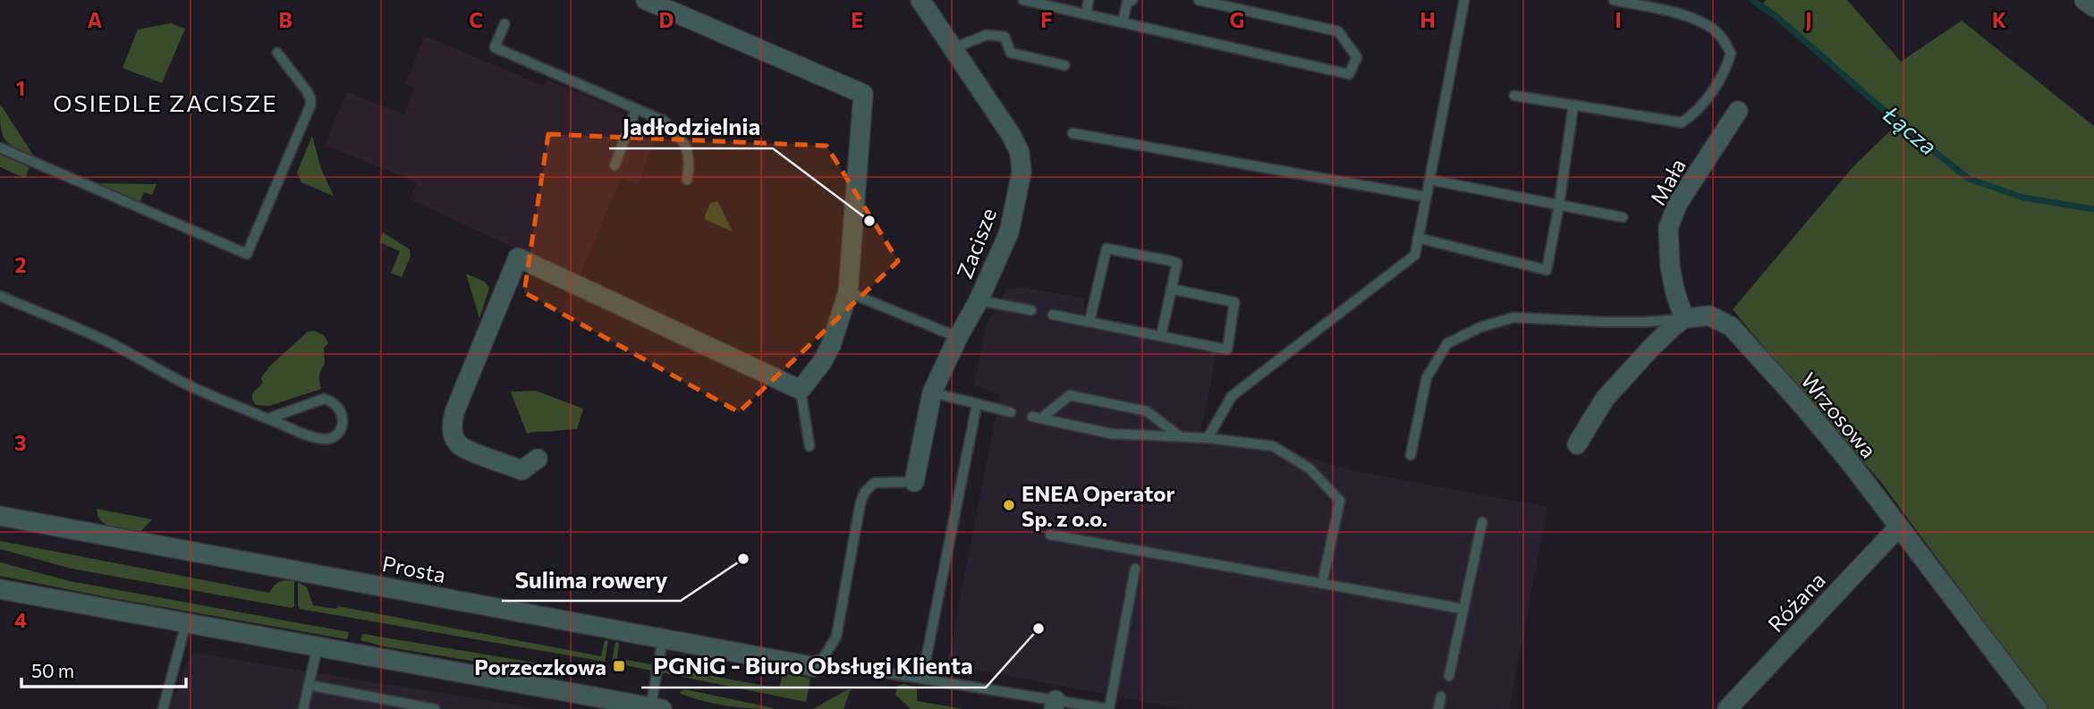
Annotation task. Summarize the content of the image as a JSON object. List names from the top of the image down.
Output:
{
  "streets": {
    "street": [
      "Mała",
      "Zacisze",
      "Wrzosowa",
      "Prosta",
      "Różana"
    ]
  },
  "crossings": [
    ["Mała", "Wrzosowa"],
    ["Wrzosowa", "Różana"]
  ],
  "districts": ["OSIEDLE ZACISZE"],
  "water": ["Łącza"],
  "places": {
    "other": [
      "Jadłodzielnia",
      "ENEA Operator Sp. z o.o.",
      "Sulima rowery",
      "PGNiG - Biuro Obsługi Klienta"
    ],
    "transit": ["Porzeczkowa"]
  },
  "scale_bar": "50 m",
  "grid": {
    "columns": [
      "A",
      "B",
      "C",
      "D",
      "E",
      "F",
      "G",
      "H",
      "I",
      "J",
      "K"
    ],
    "rows": [
      "1",
      "2",
      "3",
      "4"
    ]
  }
}
